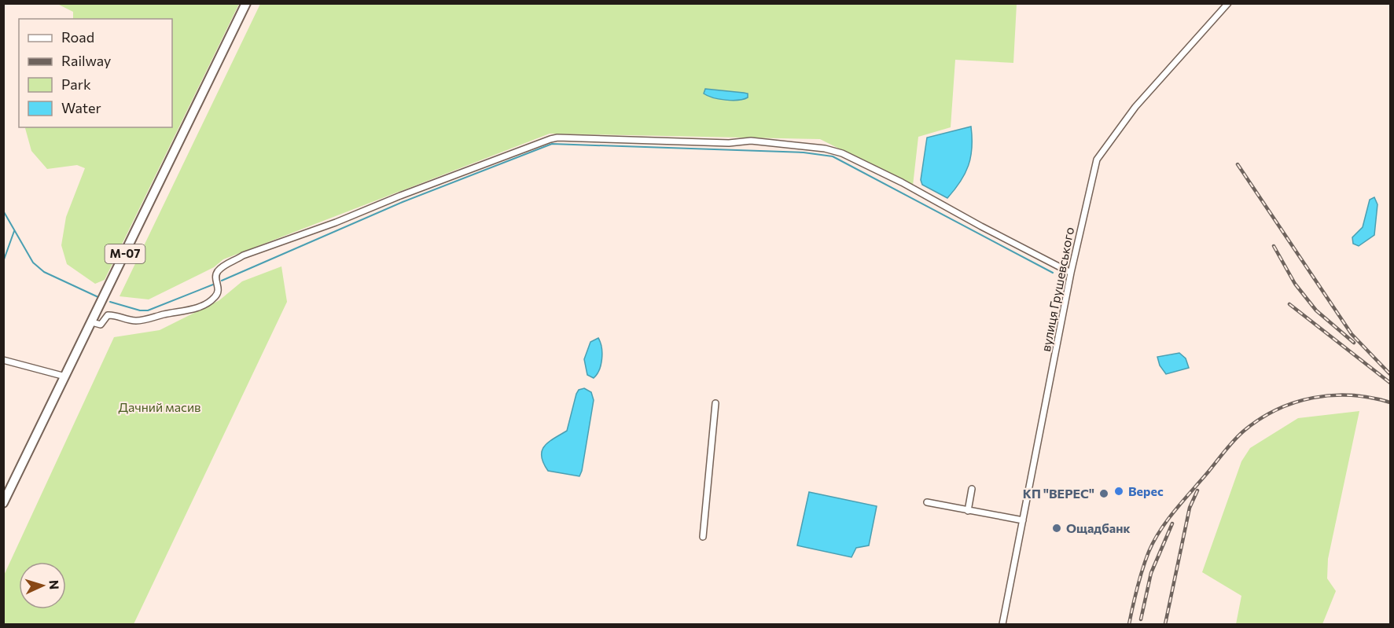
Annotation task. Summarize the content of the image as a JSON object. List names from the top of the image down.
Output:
{
  "streets": {
    "highway": ["М-07"],
    "street": ["вулиця Грушевського"]
  },
  "parks": ["Дачний масив"],
  "places": ["Верес", "КП \"ВЕРЕС\"", "Ощадбанк"],
  "legend": [
    "Road",
    "Railway",
    "Park",
    "Water"
  ],
  "north": "right"
}
